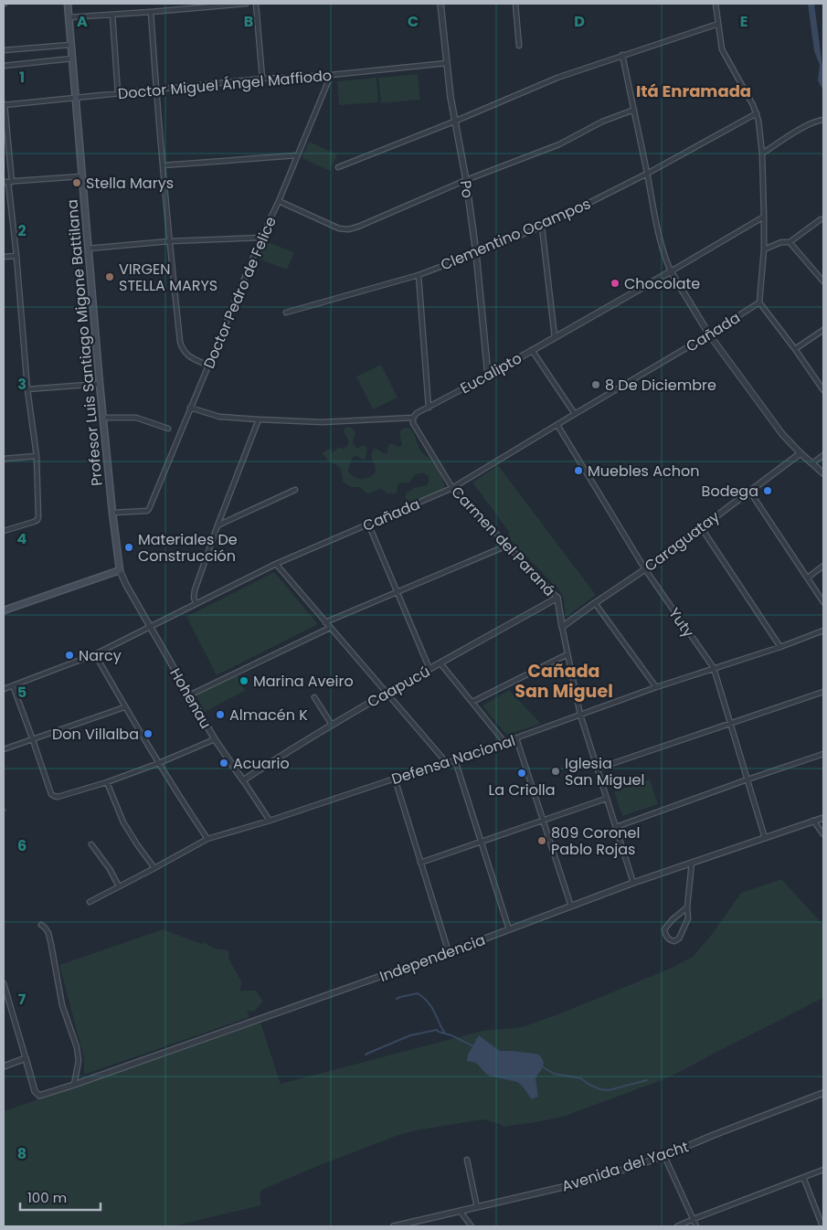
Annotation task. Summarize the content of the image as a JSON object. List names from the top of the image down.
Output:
{
  "streets": {
    "main road": ["Profesor Luis Santiago Migone Battilana"],
    "street": [
      "Doctor Miguel Ángel Maffiodo",
      "Po",
      "Clementino Ocampos",
      "Doctor Pedro de Felice",
      "Cañada",
      "Eucalipto",
      "Carmen del Paraná",
      "Caraguatay",
      "Yuty",
      "Caapucú",
      "Hohenau",
      "Defensa Nacional",
      "Independencia",
      "Avenida del Yacht"
    ]
  },
  "crossings": [
    ["Doctor Miguel Ángel Maffiodo", "Po"],
    ["Doctor Miguel Ángel Maffiodo", "Doctor Pedro de Felice"],
    ["Doctor Miguel Ángel Maffiodo", "Profesor Luis Santiago Migone Battilana"],
    ["Po", "Clementino Ocampos"],
    ["Po", "Eucalipto"],
    ["Doctor Pedro de Felice", "Profesor Luis Santiago Migone Battilana"],
    ["Doctor Pedro de Felice", "Eucalipto"],
    ["Cañada", "Carmen del Paraná"],
    ["Cañada", "Yuty"],
    ["Cañada", "Hohenau"],
    ["Profesor Luis Santiago Migone Battilana", "Hohenau"],
    ["Eucalipto", "Carmen del Paraná"],
    ["Carmen del Paraná", "Caraguatay"],
    ["Carmen del Paraná", "Caapucú"],
    ["Carmen del Paraná", "Defensa Nacional"],
    ["Carmen del Paraná", "Independencia"],
    ["Caraguatay", "Yuty"],
    ["Yuty", "Defensa Nacional"],
    ["Yuty", "Independencia"],
    ["Caapucú", "Hohenau"],
    ["Hohenau", "Defensa Nacional"]
  ],
  "districts": ["Itá Enramada", "Cañada San Miguel"],
  "places": [
    "Stella Marys",
    "VIRGEN STELLA MARYS",
    "Chocolate",
    "8 De Diciembre",
    "Muebles Achon",
    "Bodega",
    "Materiales De Construcción",
    "Narcy",
    "Marina Aveiro",
    "Almacén K",
    "Don Villalba",
    "Acuario",
    "Iglesia San Miguel",
    "La Criolla",
    "809 Coronel Pablo Rojas"
  ],
  "scale_bar": "100 m",
  "grid": {
    "columns": [
      "A",
      "B",
      "C",
      "D",
      "E"
    ],
    "rows": [
      "1",
      "2",
      "3",
      "4",
      "5",
      "6",
      "7",
      "8"
    ]
  }
}
